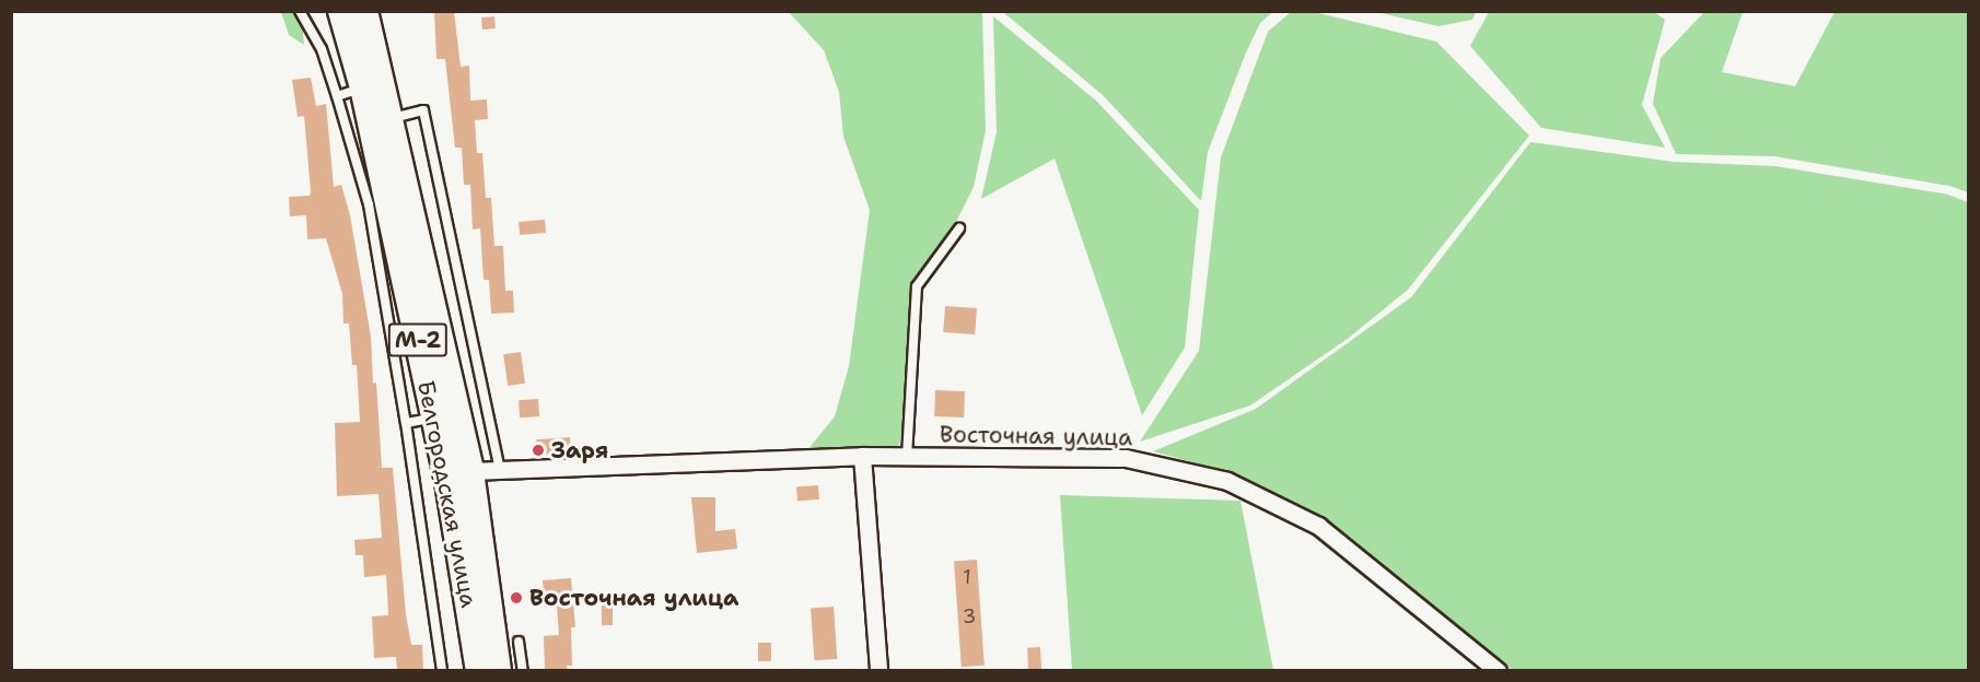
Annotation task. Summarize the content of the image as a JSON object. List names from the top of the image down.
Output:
{
  "streets": {
    "main road": ["М-2", "Белгородская улица"],
    "street": ["Восточная улица"]
  },
  "crossings": [
    ["Восточная улица", "Белгородская улица"]
  ],
  "places": ["Заря", "Восточная улица"],
  "house_numbers": ["1", "3"]
}
